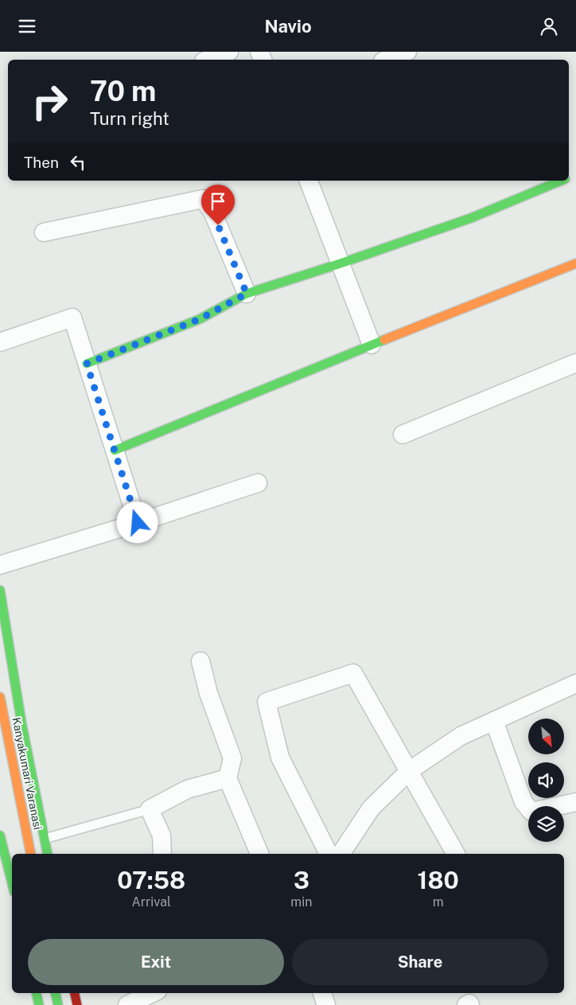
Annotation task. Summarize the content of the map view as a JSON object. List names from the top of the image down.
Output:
{
  "streets": {
    "main road": ["Kanyakumari Varanasi"]
  },
  "north": "bottom right",
  "page": {
    "header": "Navio",
    "turn": ["70 m", "Turn right"],
    "then": "Then",
    "eta": [
      "07:58",
      "Arrival",
      "3",
      "min",
      "180",
      "m"
    ],
    "buttons": ["Exit", "Share"]
  }
}
